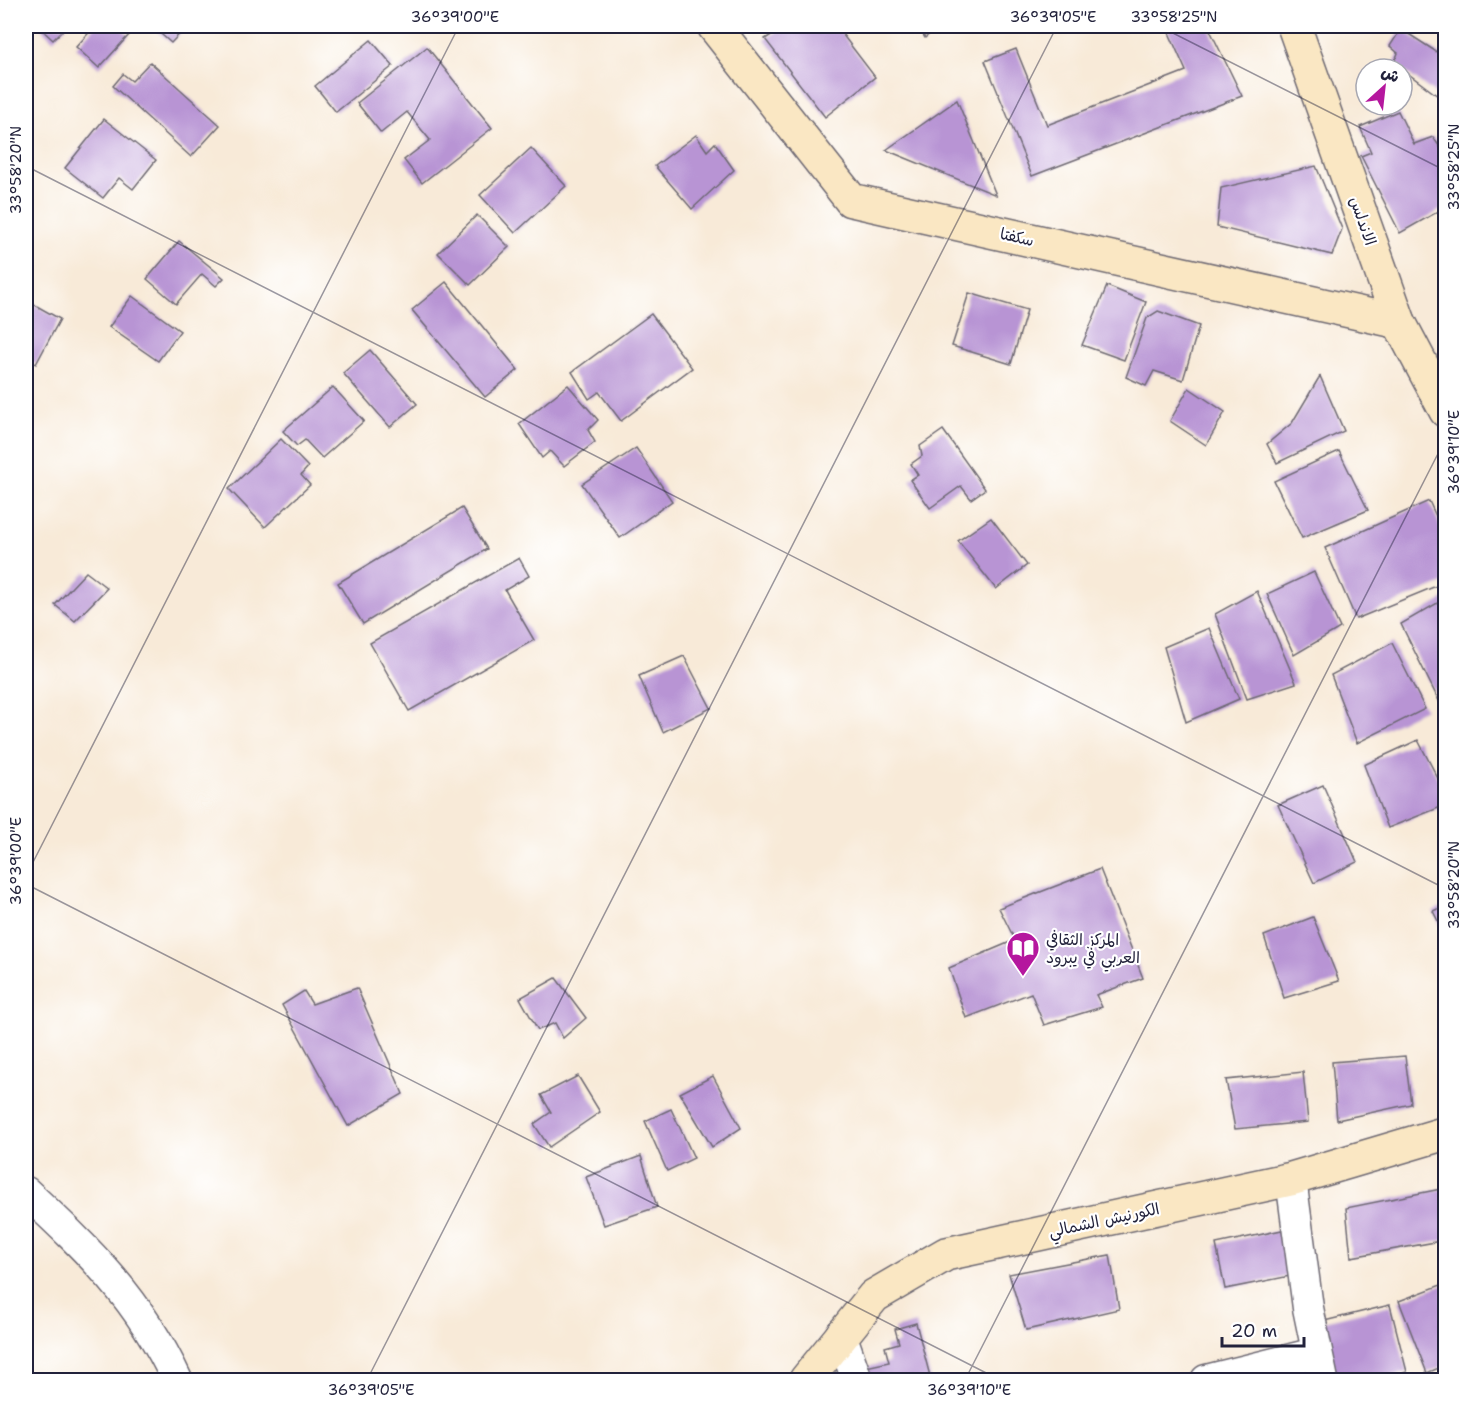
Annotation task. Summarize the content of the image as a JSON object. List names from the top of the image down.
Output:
{
  "streets": {
    "street": ["الاندلس", "سكفتا", "الكورنيش الشمالي"]
  },
  "crossings": [
    ["الاندلس", "سكفتا"]
  ],
  "places": {
    "library": ["المركز الثقافي العربي في يبرود"]
  },
  "scale_bar": "20 m",
  "north": "top right",
  "coordinates": [
    "36°39'00\"E",
    "36°39'05\"E",
    "33°58'25\"N",
    "33°58'20\"N",
    "36°39'10\"E"
  ]
}
